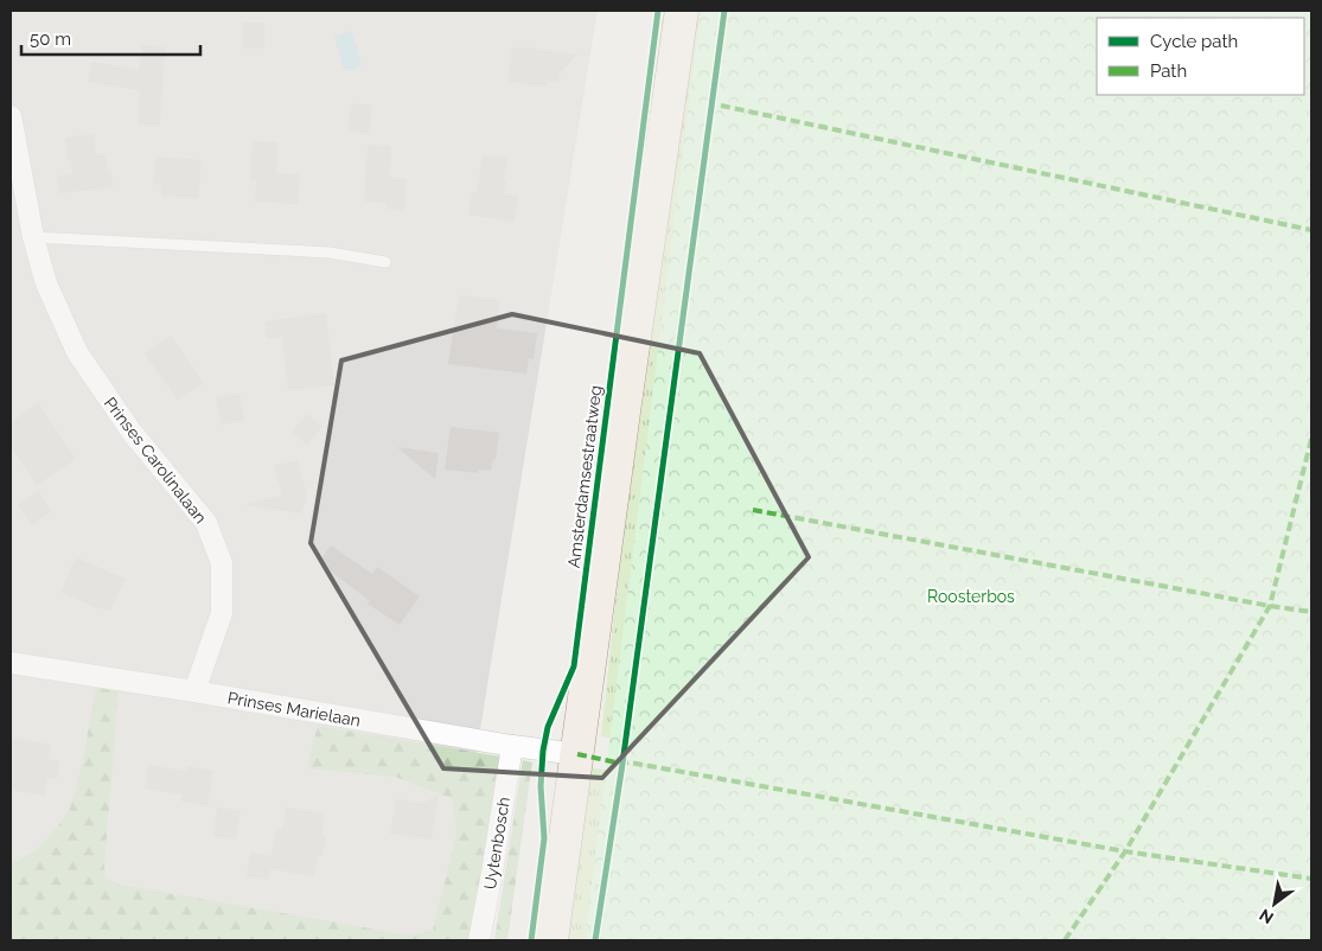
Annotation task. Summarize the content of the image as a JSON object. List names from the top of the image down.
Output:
{
  "streets": {
    "main road": ["Amsterdamsestraatweg"],
    "street": ["Prinses Carolinalaan", "Prinses Marielaan", "Uytenbosch"]
  },
  "crossings": [
    ["Prinses Carolinalaan", "Prinses Marielaan"],
    ["Amsterdamsestraatweg", "Prinses Marielaan"],
    ["Prinses Marielaan", "Uytenbosch"]
  ],
  "parks": ["Roosterbos"],
  "legend": ["Cycle path", "Path"],
  "scale_bar": "50 m",
  "north": "bottom left"
}
